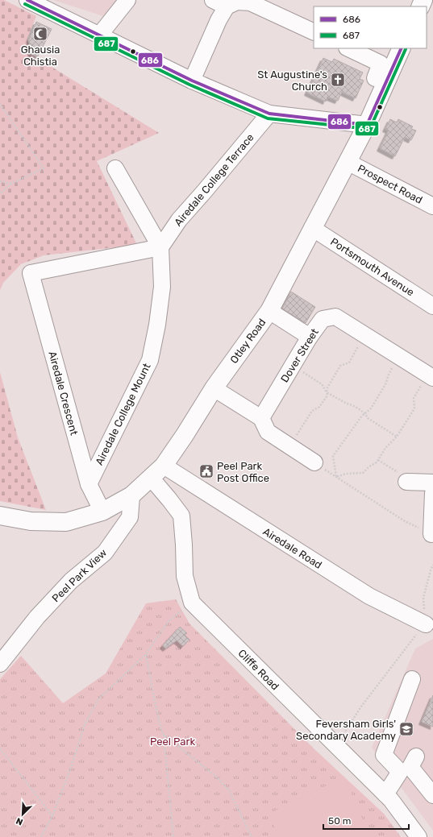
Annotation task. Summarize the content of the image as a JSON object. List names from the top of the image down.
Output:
{
  "streets": {
    "main road": ["Otley Road"],
    "street": [
      "Airedale College Terrace",
      "Prospect Road",
      "Portsmouth Avenue",
      "Dover Street",
      "Airedale Crescent",
      "Airedale College Mount",
      "Airedale Road",
      "Peel Park View",
      "Cliffe Road"
    ]
  },
  "crossings": [
    ["Airedale College Terrace", "Airedale Crescent"],
    ["Airedale College Terrace", "Airedale College Mount"],
    ["Prospect Road", "Otley Road"],
    ["Portsmouth Avenue", "Otley Road"],
    ["Otley Road", "Airedale Crescent"],
    ["Otley Road", "Airedale Road"],
    ["Otley Road", "Peel Park View"],
    ["Otley Road", "Cliffe Road"],
    ["Airedale Crescent", "Airedale College Mount"]
  ],
  "parks": ["Peel Park"],
  "places": {
    "mosque": ["Ghausia Chistia"],
    "church": ["St Augustine's Church"],
    "public building": ["Peel Park Post Office"],
    "school or university": ["Feversham Girls' Secondary Academy"]
  },
  "lines": ["transit line 686", "transit line 687"],
  "legend": ["686", "687"],
  "scale_bar": "50 m",
  "north": "bottom left"
}
